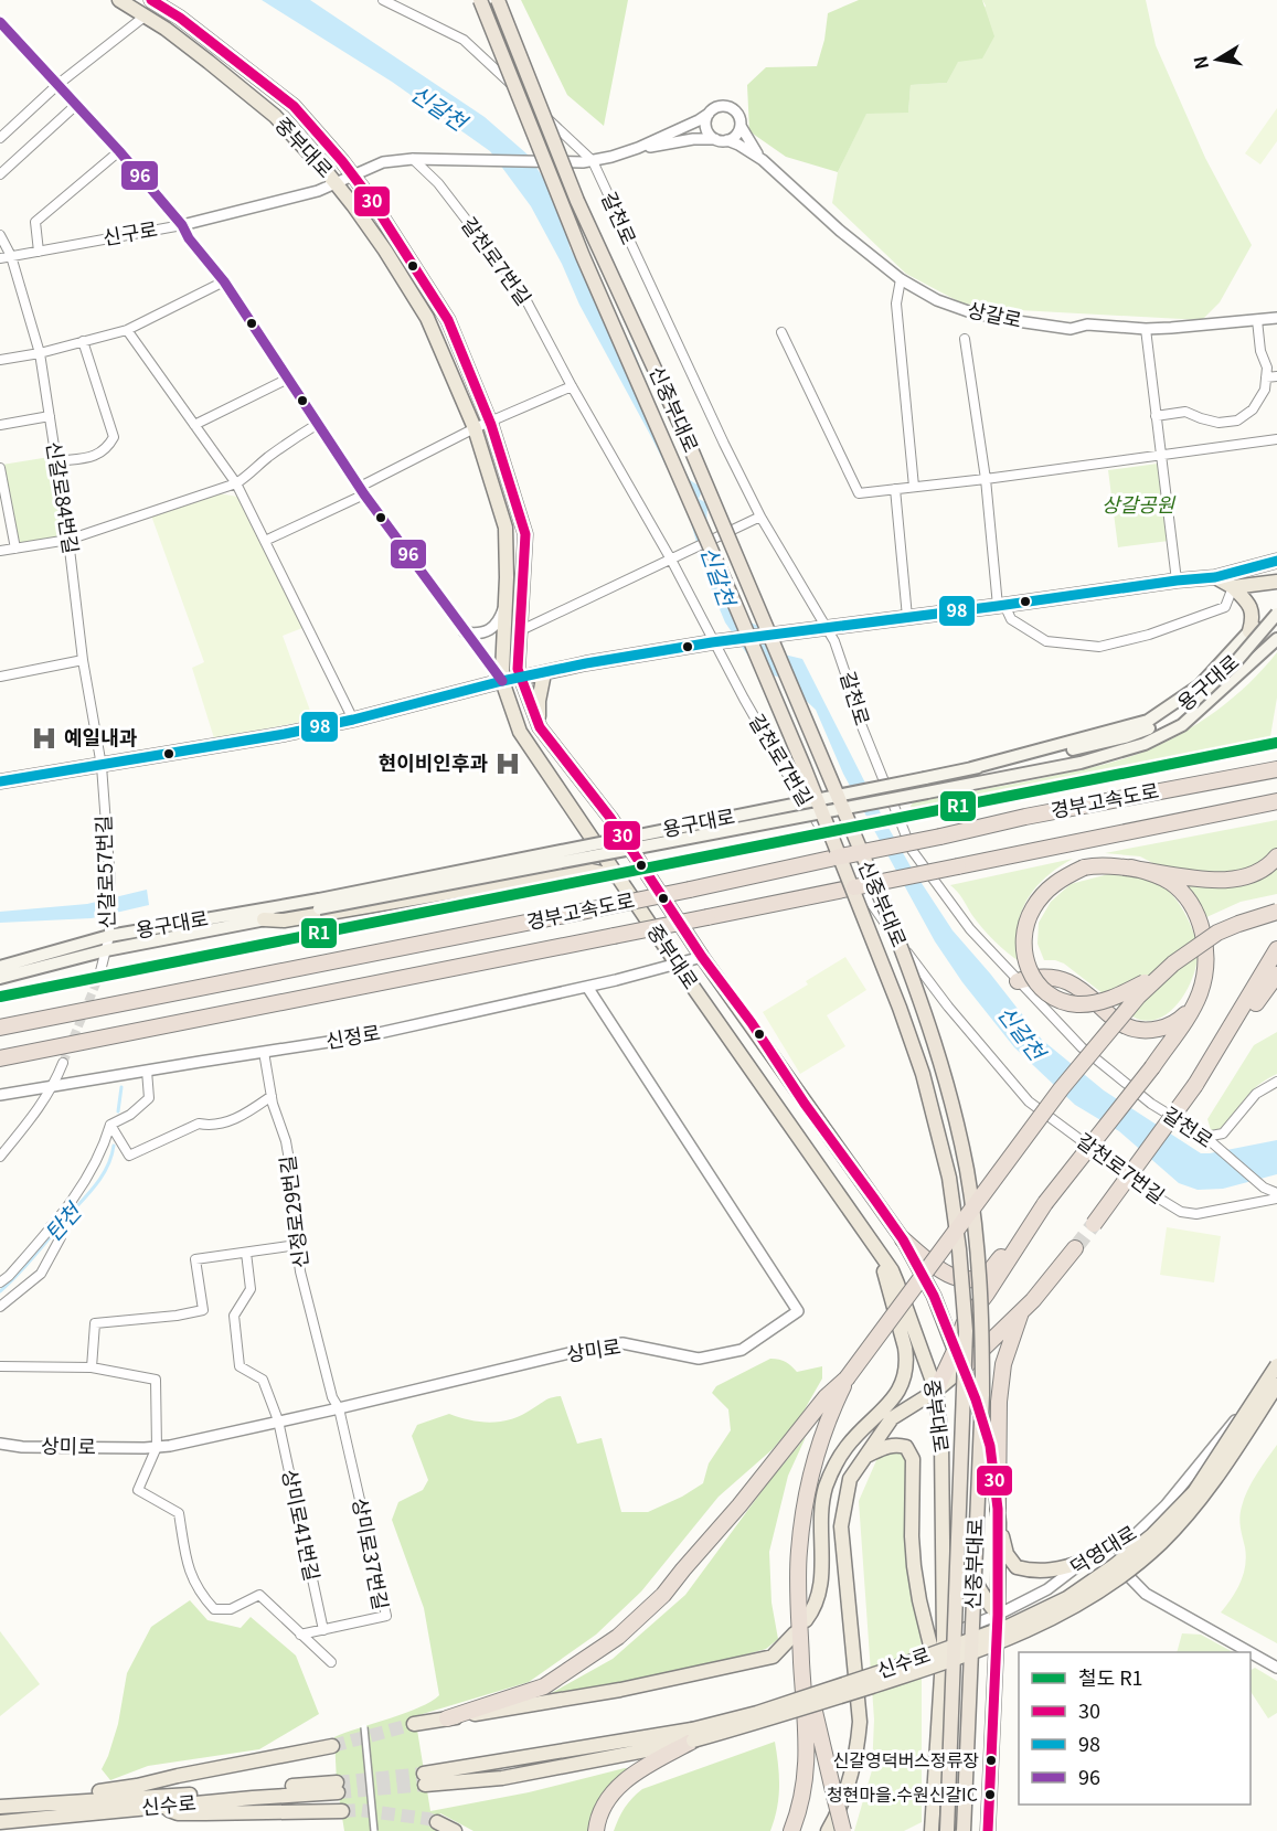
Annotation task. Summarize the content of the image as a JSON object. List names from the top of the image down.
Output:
{
  "streets": {
    "highway": ["신중부대로", "경부고속도로"],
    "main road": ["중부대로", "용구대로", "신수로"],
    "street": [
      "갈천로",
      "신구로",
      "갈천로7번길",
      "상갈로",
      "신갈로84번길",
      "신갈로57번길",
      "신정로",
      "신정로29번길",
      "상미로",
      "상미로41번길",
      "덕영대로",
      "상미로37번길"
    ]
  },
  "crossings": [
    ["중부대로", "신구로"],
    ["중부대로", "신정로"],
    ["중부대로", "덕영대로"],
    ["갈천로", "신구로"],
    ["신구로", "갈천로7번길"],
    ["신구로", "신갈로84번길"],
    ["신갈로84번길", "신갈로57번길"],
    ["용구대로", "신갈로57번길"],
    ["신정로", "신정로29번길"],
    ["신정로", "상미로"],
    ["신정로29번길", "상미로"],
    ["신정로29번길", "상미로37번길"],
    ["상미로", "상미로41번길"],
    ["상미로", "상미로37번길"],
    ["상미로41번길", "상미로37번길"]
  ],
  "water": ["신갈천", "탄천"],
  "parks": ["상갈공원"],
  "places": {
    "hospital": ["예일내과", "현이비인후과"],
    "other": ["신갈영덕버스정류장", "청현마을.수원신갈IC"]
  },
  "lines": [
    "transit line 30",
    "transit line 96",
    "transit line 98",
    "rail line R1"
  ],
  "legend": [
    "철도 R1",
    "30",
    "98",
    "96"
  ],
  "north": "left"
}
